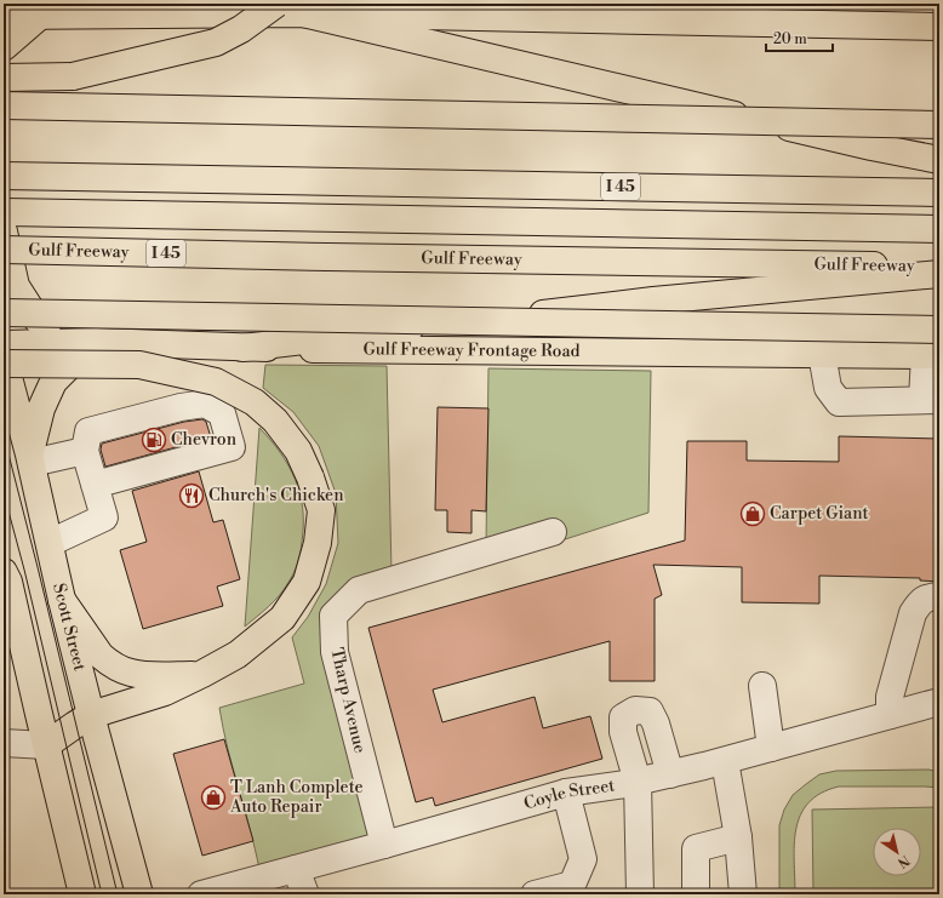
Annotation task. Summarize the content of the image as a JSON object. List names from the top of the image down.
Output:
{
  "streets": {
    "main road": [
      "I 45",
      "Gulf Freeway",
      "Gulf Freeway Frontage Road",
      "Scott Street"
    ],
    "street": ["Tharp Avenue", "Coyle Street"]
  },
  "crossings": [
    ["Tharp Avenue", "Coyle Street"]
  ],
  "places": {
    "fuel station": ["Chevron"],
    "restaurant": ["Church's Chicken"],
    "shop": ["Carpet Giant", "T Lanh Complete Auto Repair"]
  },
  "scale_bar": "20 m",
  "north": "bottom right"
}
